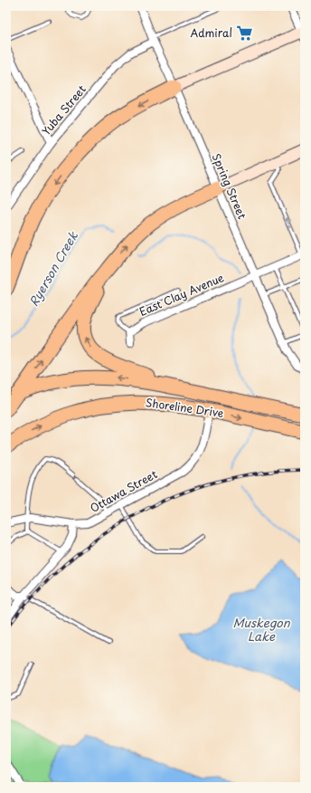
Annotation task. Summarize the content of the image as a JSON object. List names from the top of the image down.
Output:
{
  "streets": {
    "highway": ["Shoreline Drive"],
    "street": [
      "Yuba Street",
      "Spring Street",
      "East Clay Avenue",
      "Ottawa Street"
    ]
  },
  "crossings": [
    ["Yuba Street", "Spring Street"],
    ["Spring Street", "East Clay Avenue"],
    ["Shoreline Drive", "Ottawa Street"]
  ],
  "water": ["Ryerson Creek", "Muskegon Lake"],
  "places": {
    "supermarket": ["Admiral"]
  }
}
